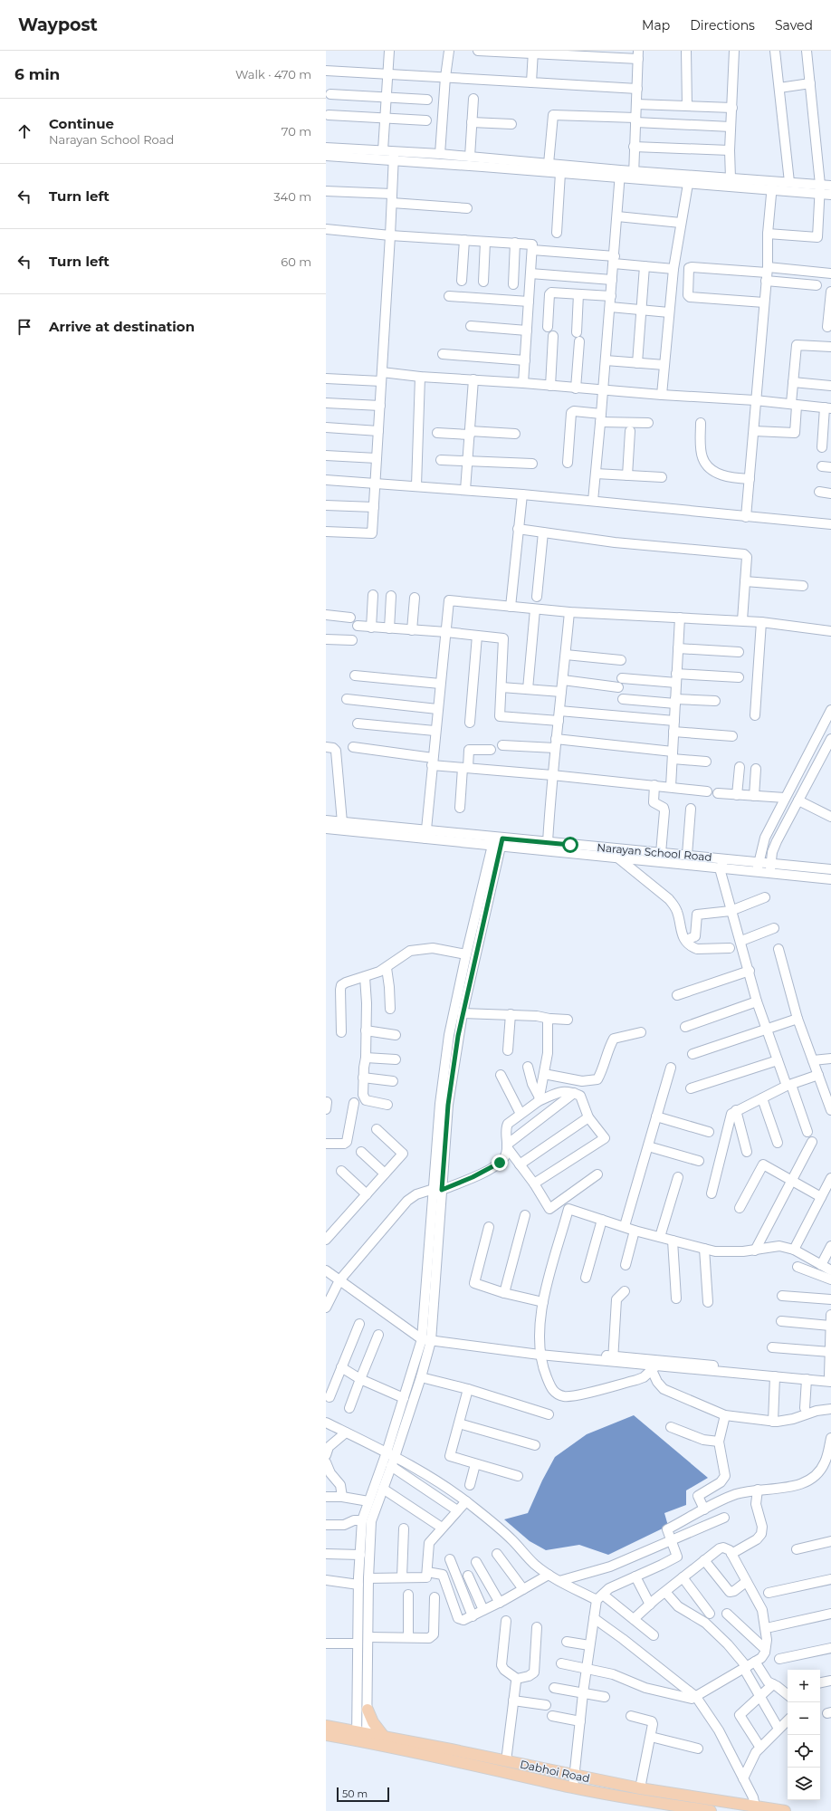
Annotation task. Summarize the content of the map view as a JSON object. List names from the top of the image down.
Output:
{
  "streets": {
    "main road": ["Dabhoi Road"],
    "street": ["Narayan School Road"]
  },
  "scale_bar": "50 m",
  "page": {
    "header": "Waypost",
    "nav": ["Map", "Directions", "Saved"],
    "heading": ["6 min", "Walk · 470 m"],
    "list": [
      ["Continue", "Narayan School Road", "70 m"],
      ["Turn left", "340 m"],
      ["Turn left", "60 m"],
      "Arrive at destination"
    ],
    "map_buttons": ["+", "−"],
    "scale": "50 m"
  }
}
